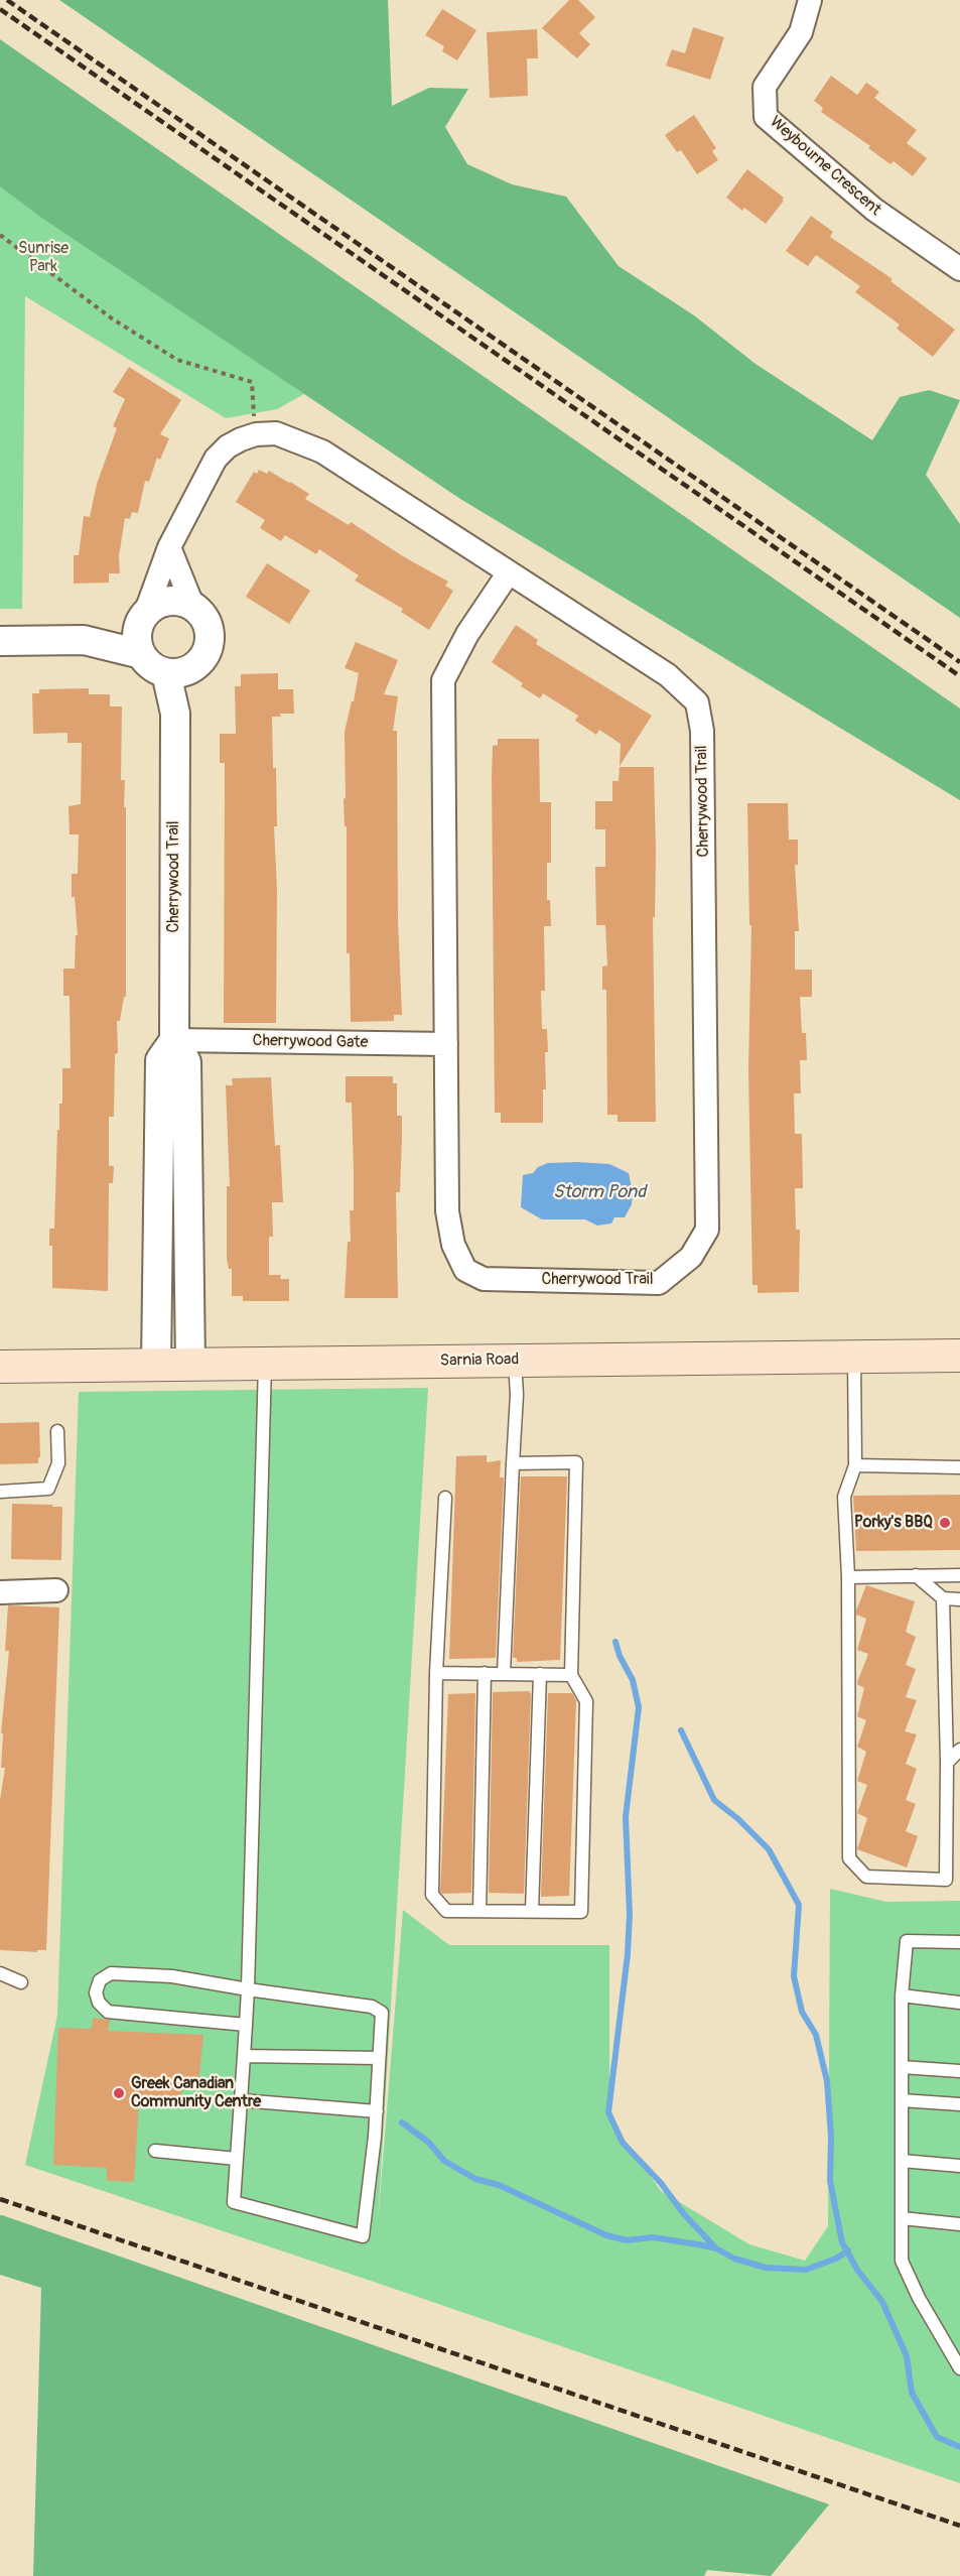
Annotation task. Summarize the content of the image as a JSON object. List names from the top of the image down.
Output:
{
  "streets": {
    "main road": ["Sarnia Road"],
    "street": ["Weybourne Crescent", "Cherrywood Trail", "Cherrywood Gate"]
  },
  "crossings": [
    ["Cherrywood Trail", "Cherrywood Gate"],
    ["Cherrywood Trail", "Sarnia Road"]
  ],
  "water": ["Storm Pond"],
  "parks": ["Sunrise Park"],
  "places": ["Porky's BBQ", "Greek Canadian Community Centre"]
}
